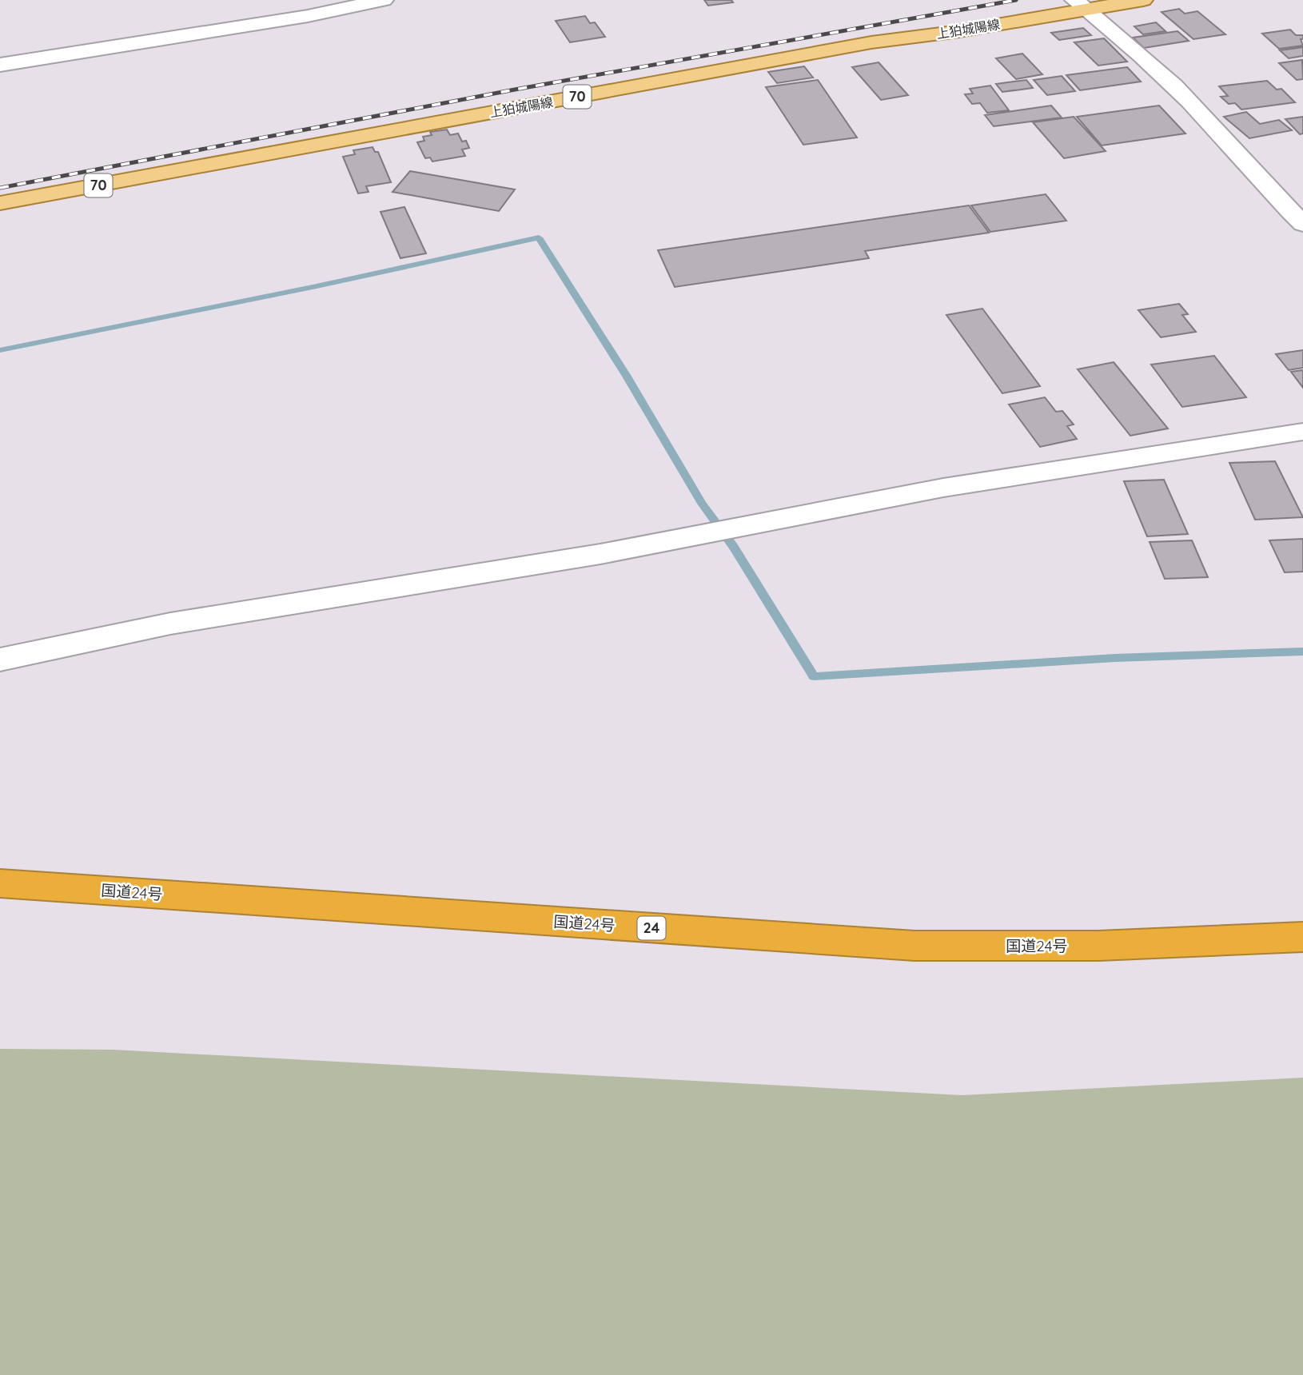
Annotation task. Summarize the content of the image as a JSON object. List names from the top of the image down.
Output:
{
  "streets": {
    "highway": ["国道24号", "24"],
    "main road": ["上狛城陽線", "70"]
  }
}
